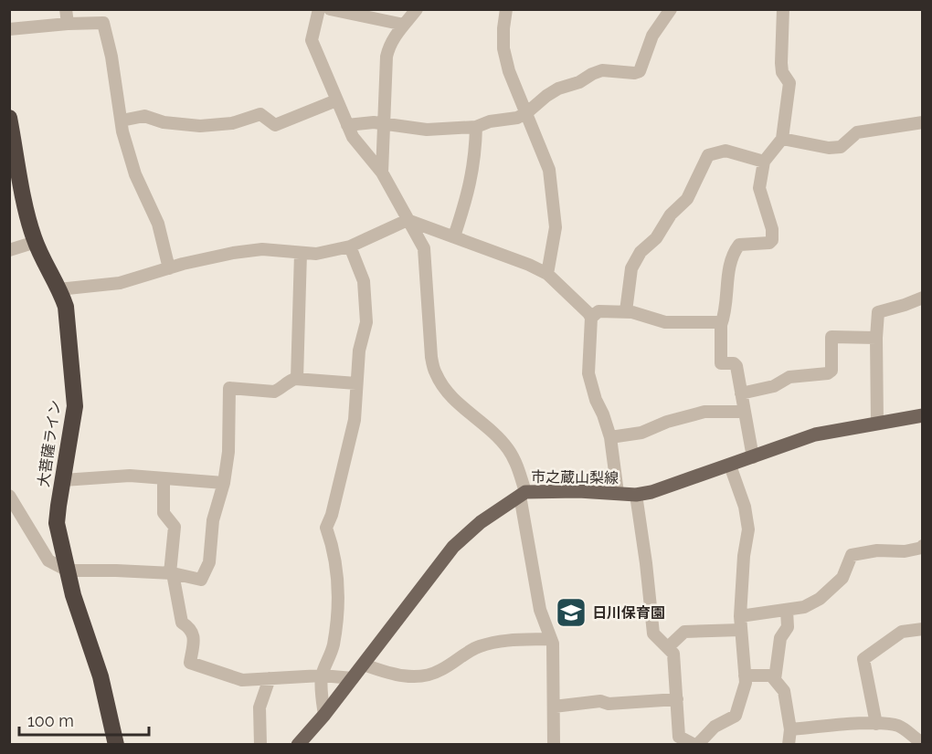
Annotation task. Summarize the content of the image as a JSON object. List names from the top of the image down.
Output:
{
  "streets": {
    "highway": ["大菩薩ライン"],
    "main road": ["市之蔵山梨線"]
  },
  "places": {
    "school or university": ["日川保育園"]
  },
  "scale_bar": "100 m"
}
